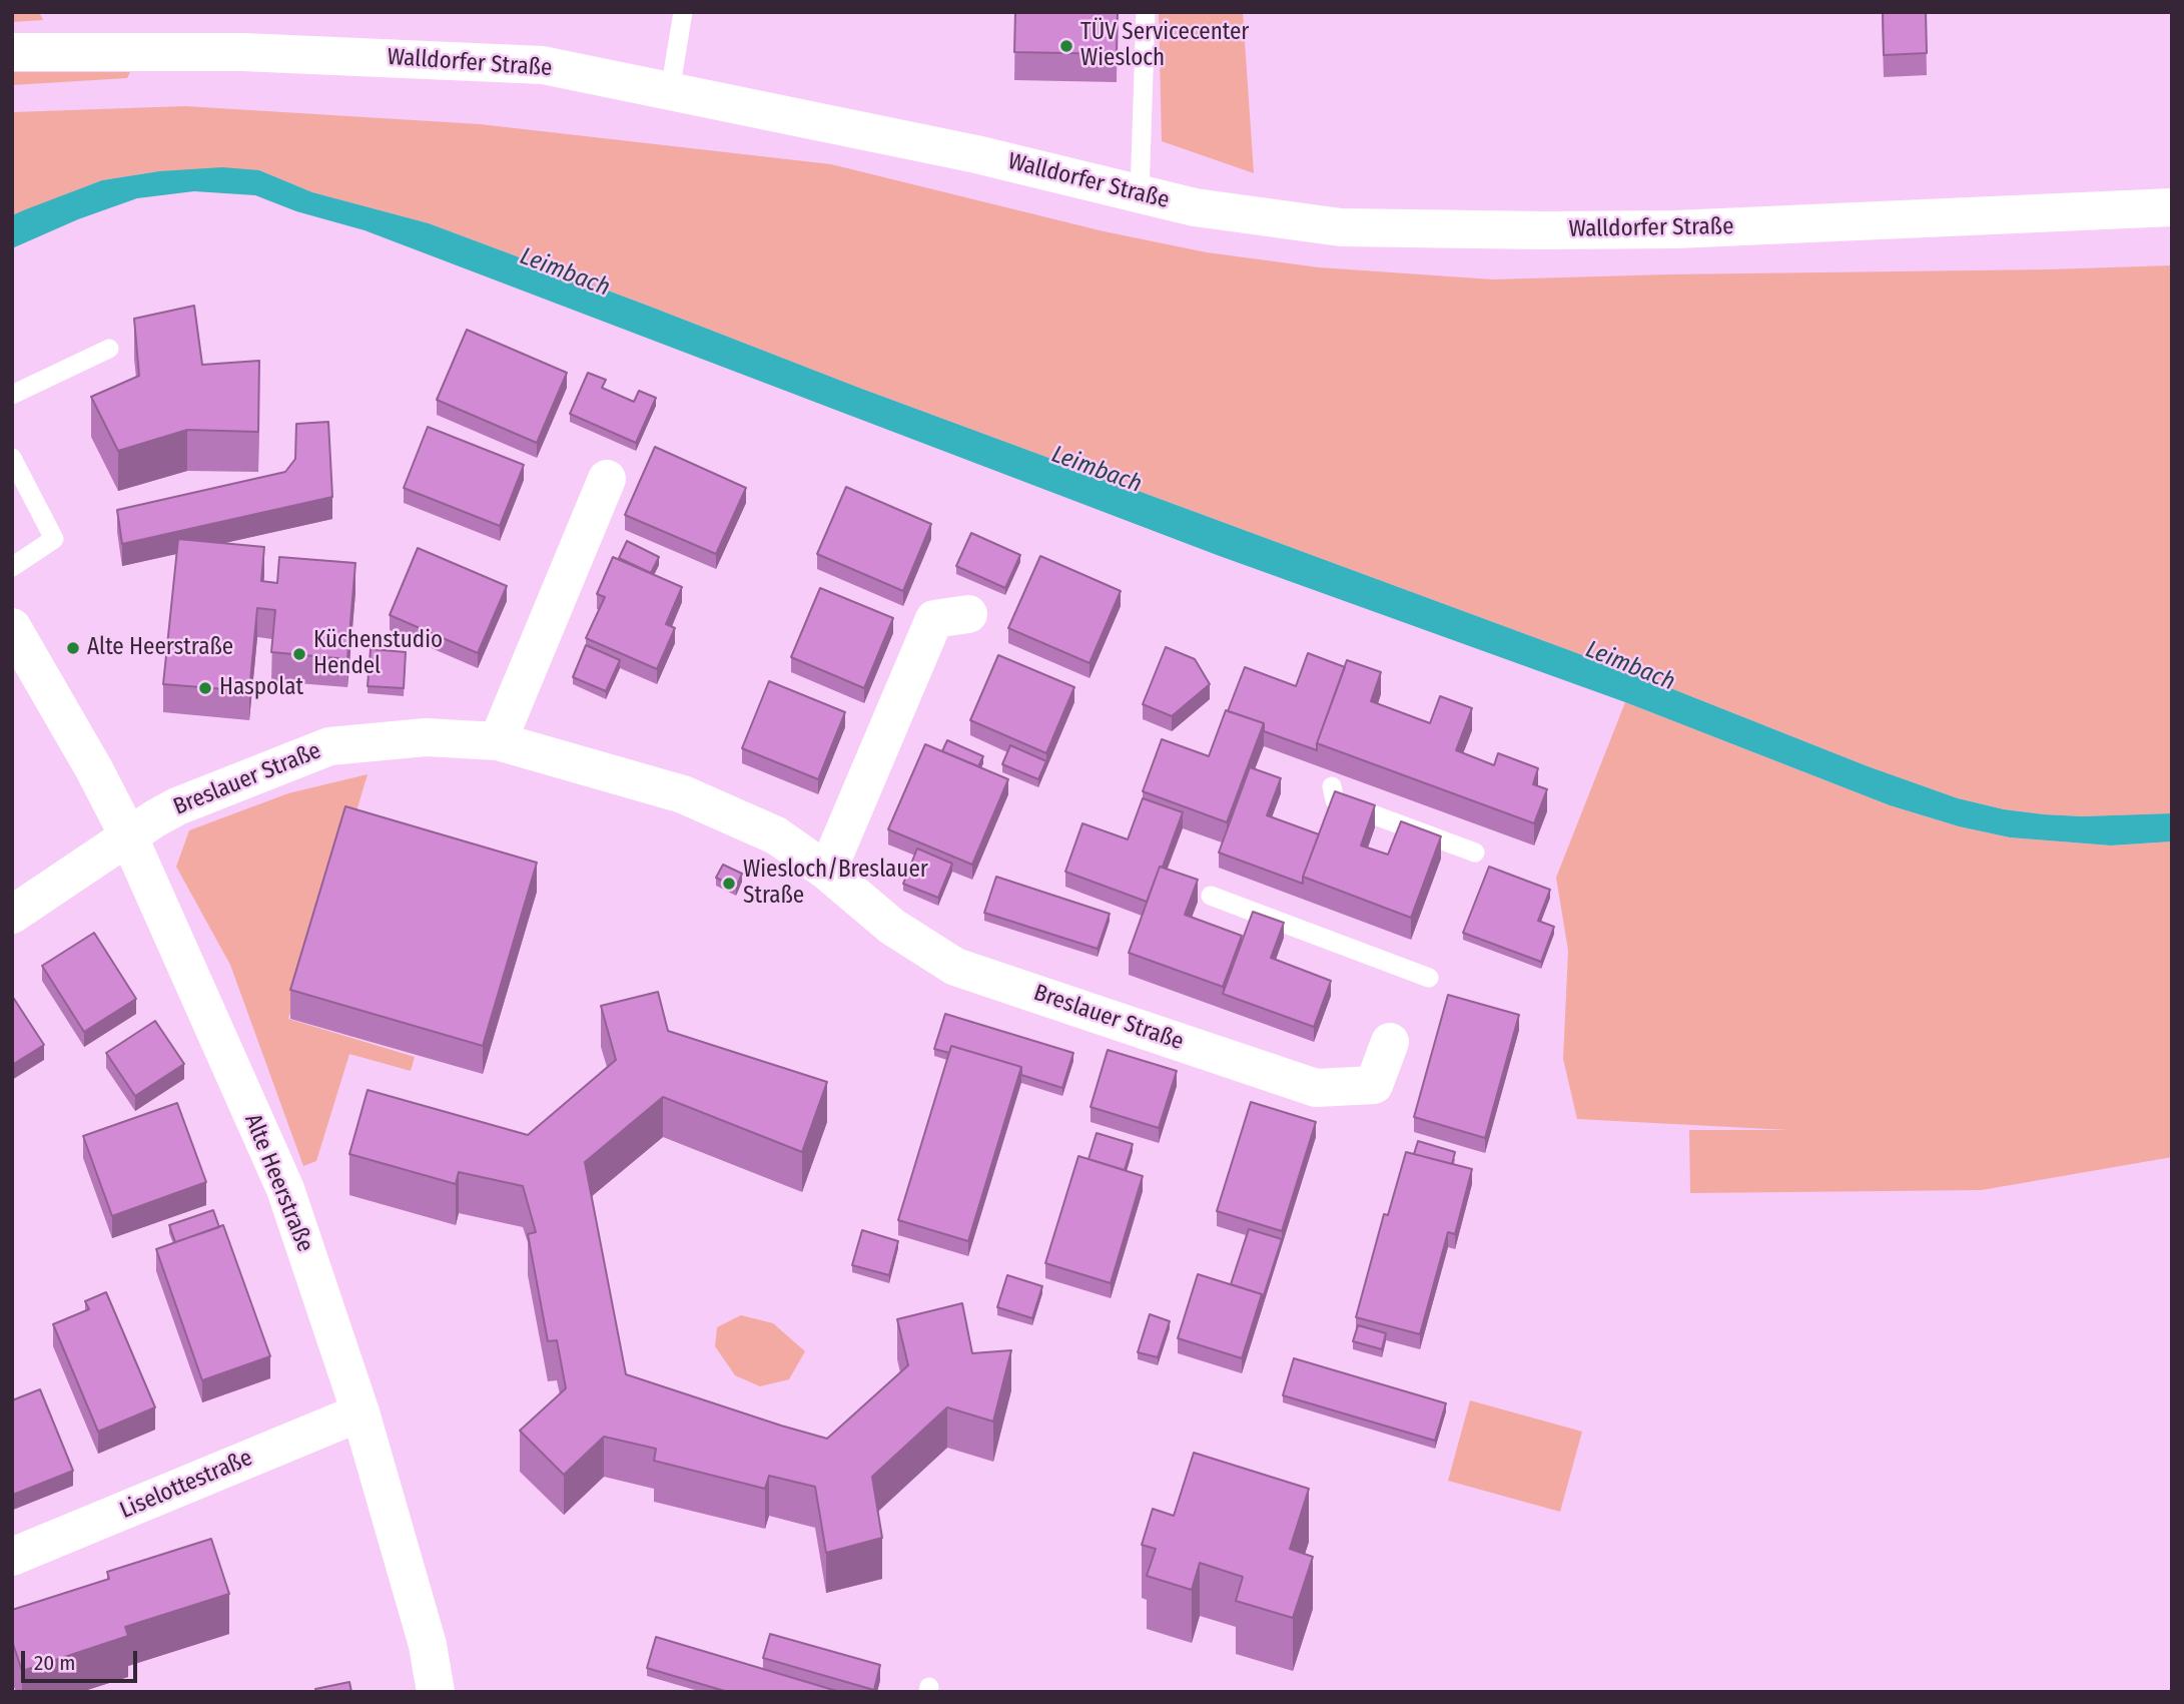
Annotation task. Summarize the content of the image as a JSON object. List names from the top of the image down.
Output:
{
  "streets": {
    "street": [
      "Walldorfer Straße",
      "Breslauer Straße",
      "Alte Heerstraße",
      "Liselottestraße"
    ]
  },
  "crossings": [
    ["Breslauer Straße", "Alte Heerstraße"],
    ["Alte Heerstraße", "Liselottestraße"]
  ],
  "water": ["Leimbach"],
  "places": [
    "TÜV Servicecenter Wiesloch",
    "Alte Heerstraße",
    "Küchenstudio Hendel",
    "Haspolat",
    "Wiesloch/Breslauer Straße"
  ],
  "scale_bar": "20 m"
}
